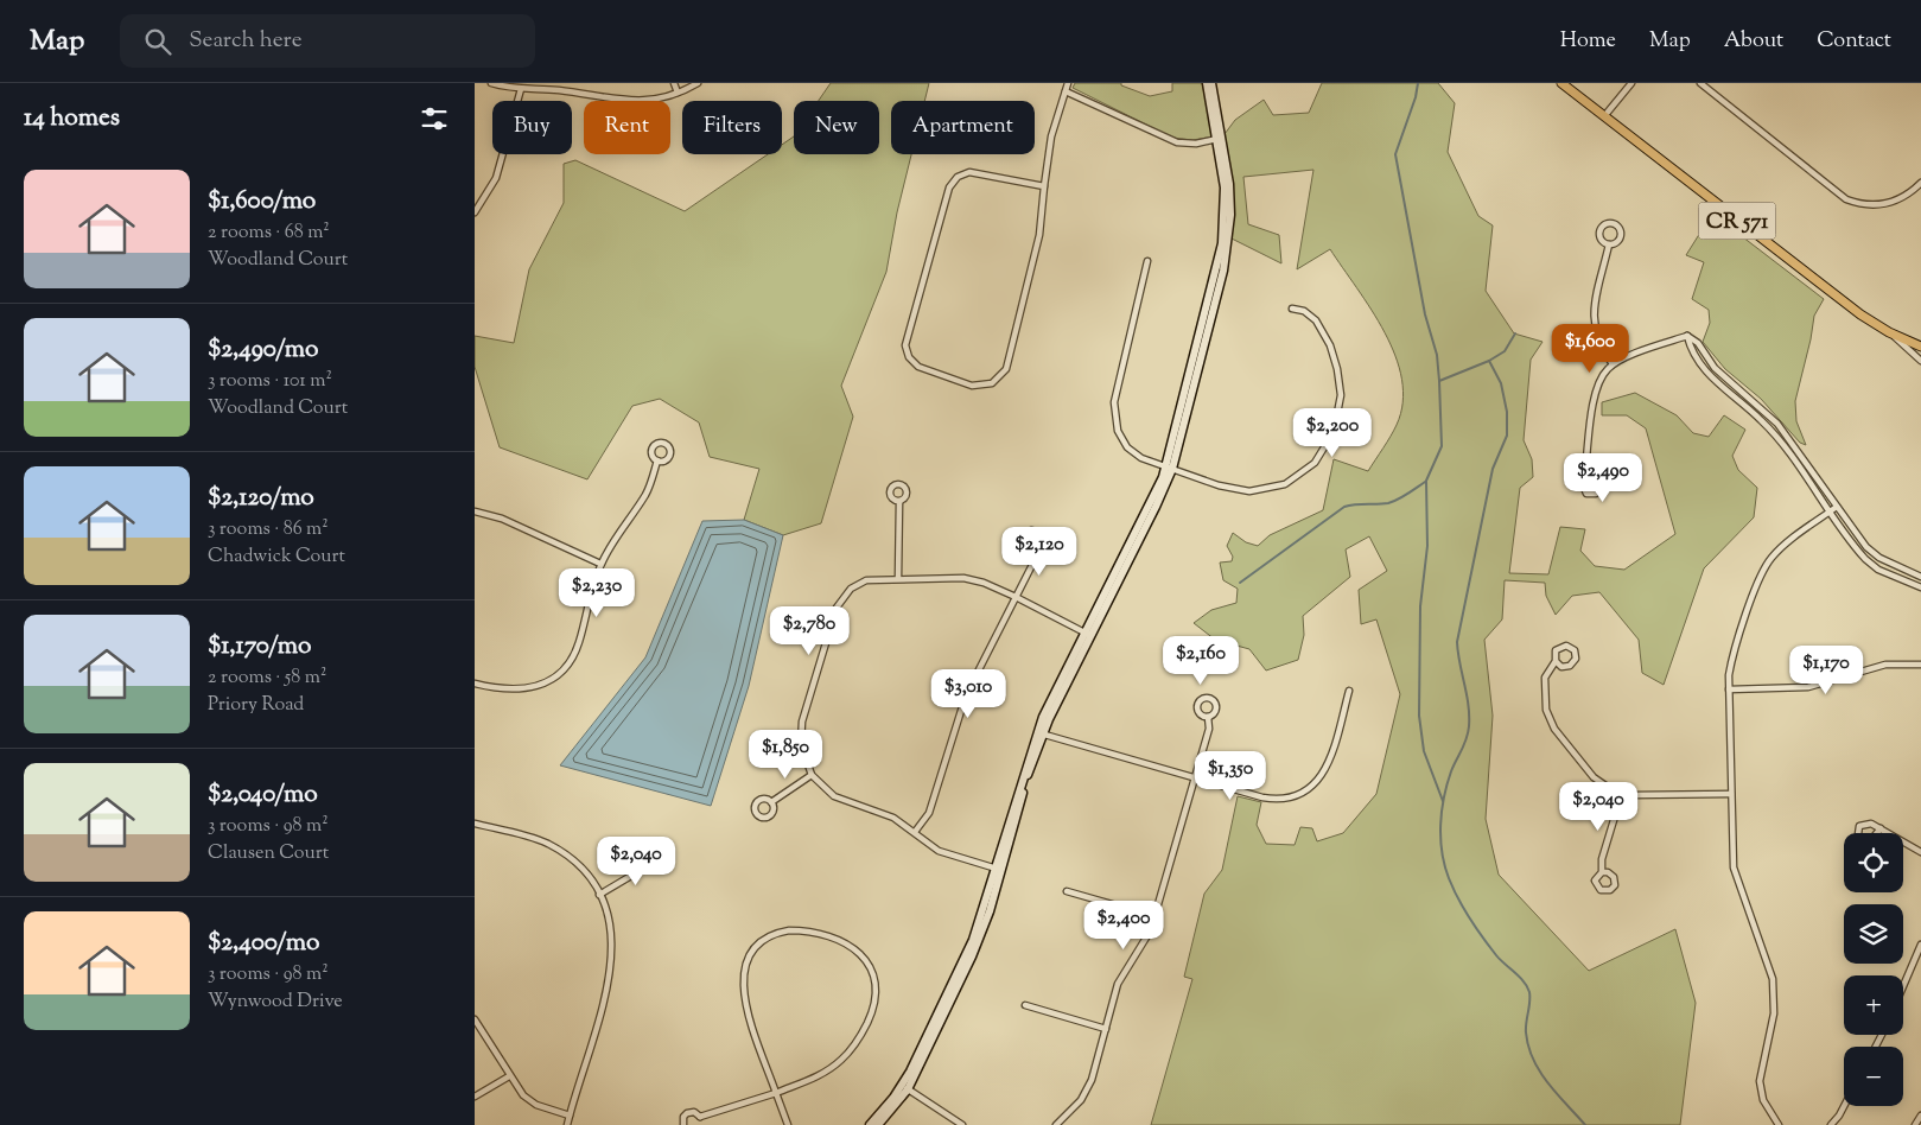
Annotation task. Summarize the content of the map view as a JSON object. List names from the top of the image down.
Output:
{
  "streets": {
    "main road": ["CR 571"]
  },
  "page": {
    "header": "Map",
    "search": "Search here",
    "nav": [
      "Home",
      "Map",
      "About",
      "Contact"
    ],
    "heading": "14 homes",
    "chip": [
      "Buy",
      "Rent",
      "Filters",
      "New",
      "Apartment"
    ],
    "list": [
      {
        "name": "$1,600/mo",
        "note": "2 rooms · 68 m² · Woodland Court"
      },
      {
        "name": "$2,490/mo",
        "note": "3 rooms · 101 m² · Woodland Court"
      },
      {
        "name": "$2,120/mo",
        "note": "3 rooms · 86 m² · Chadwick Court"
      },
      {
        "name": "$1,170/mo",
        "note": "2 rooms · 58 m² · Priory Road"
      },
      {
        "name": "$2,040/mo",
        "note": "3 rooms · 98 m² · Clausen Court"
      },
      {
        "name": "$2,400/mo",
        "note": "3 rooms · 98 m² · Wynwood Drive"
      }
    ],
    "price": [
      "$1,600",
      "$2,200",
      "$2,490",
      "$2,120",
      "$2,230",
      "$2,780",
      "$2,160",
      "$1,170",
      "$3,010",
      "$1,850",
      "$1,350",
      "$2,040",
      "$2,040",
      "$2,400"
    ],
    "map_buttons": ["+", "−"]
  }
}
